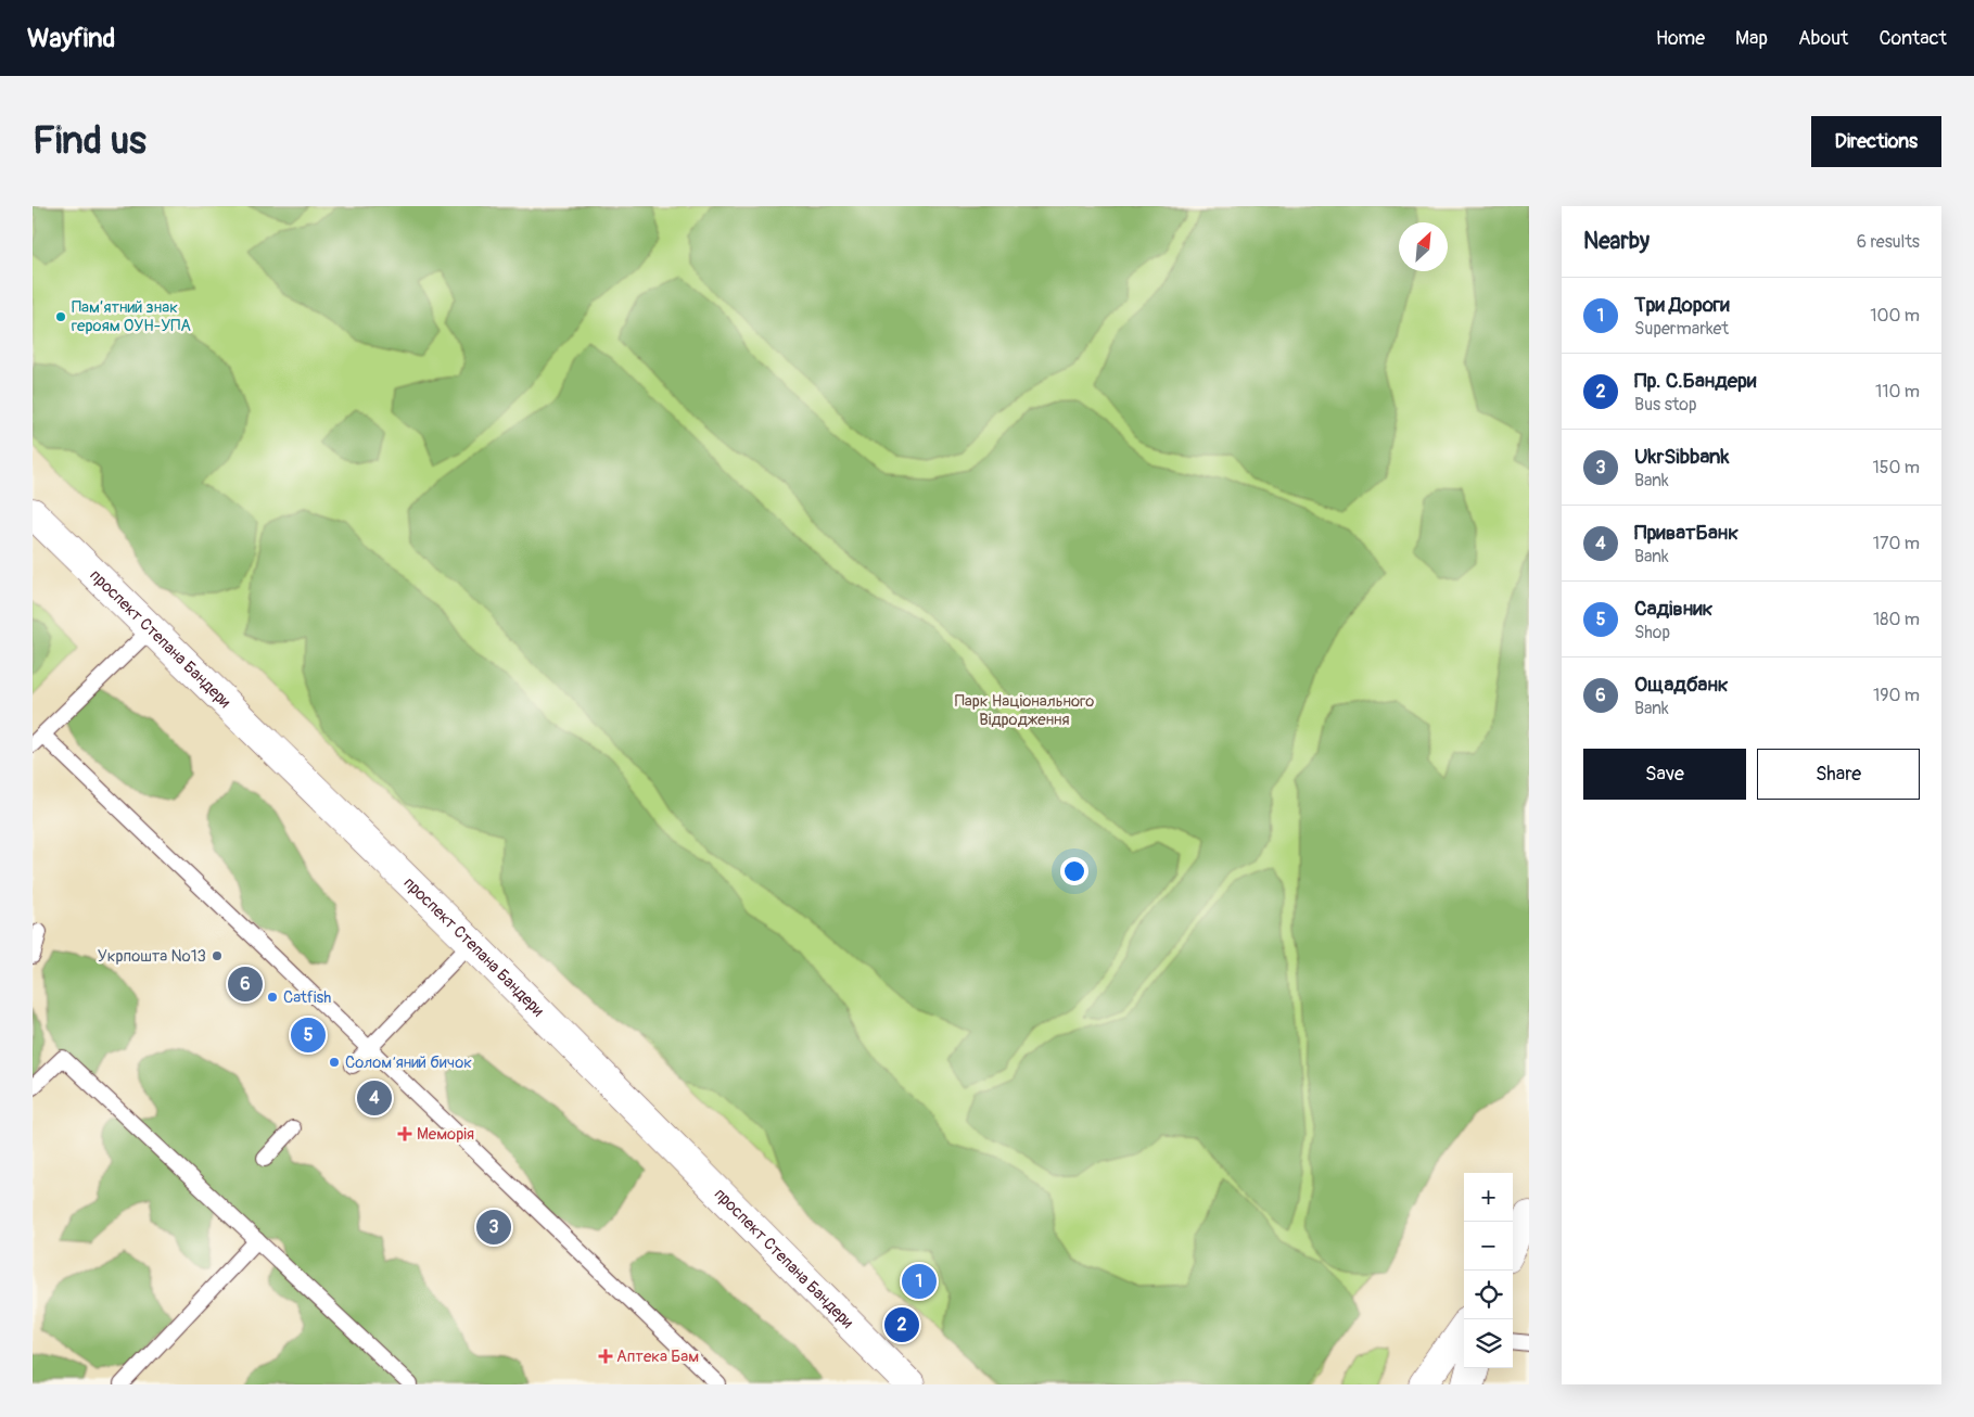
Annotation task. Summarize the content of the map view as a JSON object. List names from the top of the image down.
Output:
{
  "streets": {
    "main road": ["проспект Степана Бандери"]
  },
  "parks": ["Парк Національного Відродження"],
  "places": {
    "other": [
      "Пам’ятний знак героям ОУН-УПА",
      "Укрпошта №13",
      "Catfish",
      "Соломʼяний бичок"
    ],
    "health": ["Меморія", "Аптека Бам"]
  },
  "north": "top right",
  "page": {
    "header": "Wayfind",
    "nav": [
      "Home",
      "Map",
      "About",
      "Contact"
    ],
    "buttons": [
      "Directions",
      ["Save", "Share"]
    ],
    "title": "Find us",
    "heading": ["Nearby", "6 results"],
    "list": [
      {
        "mark": "1",
        "name": "Три Дороги",
        "note": "Supermarket",
        "value": "100 m"
      },
      {
        "mark": "2",
        "name": "Пр. С.Бандери",
        "note": "Bus stop",
        "value": "110 m"
      },
      {
        "mark": "3",
        "name": "UkrSibbank",
        "note": "Bank",
        "value": "150 m"
      },
      {
        "mark": "4",
        "name": "ПриватБанк",
        "note": "Bank",
        "value": "170 m"
      },
      {
        "mark": "5",
        "name": "Садівник",
        "note": "Shop",
        "value": "180 m"
      },
      {
        "mark": "6",
        "name": "Ощадбанк",
        "note": "Bank",
        "value": "190 m"
      }
    ],
    "pins": [
      "6",
      "5",
      "4",
      "3",
      "1",
      "2"
    ],
    "map_buttons": ["+", "−"]
  }
}
